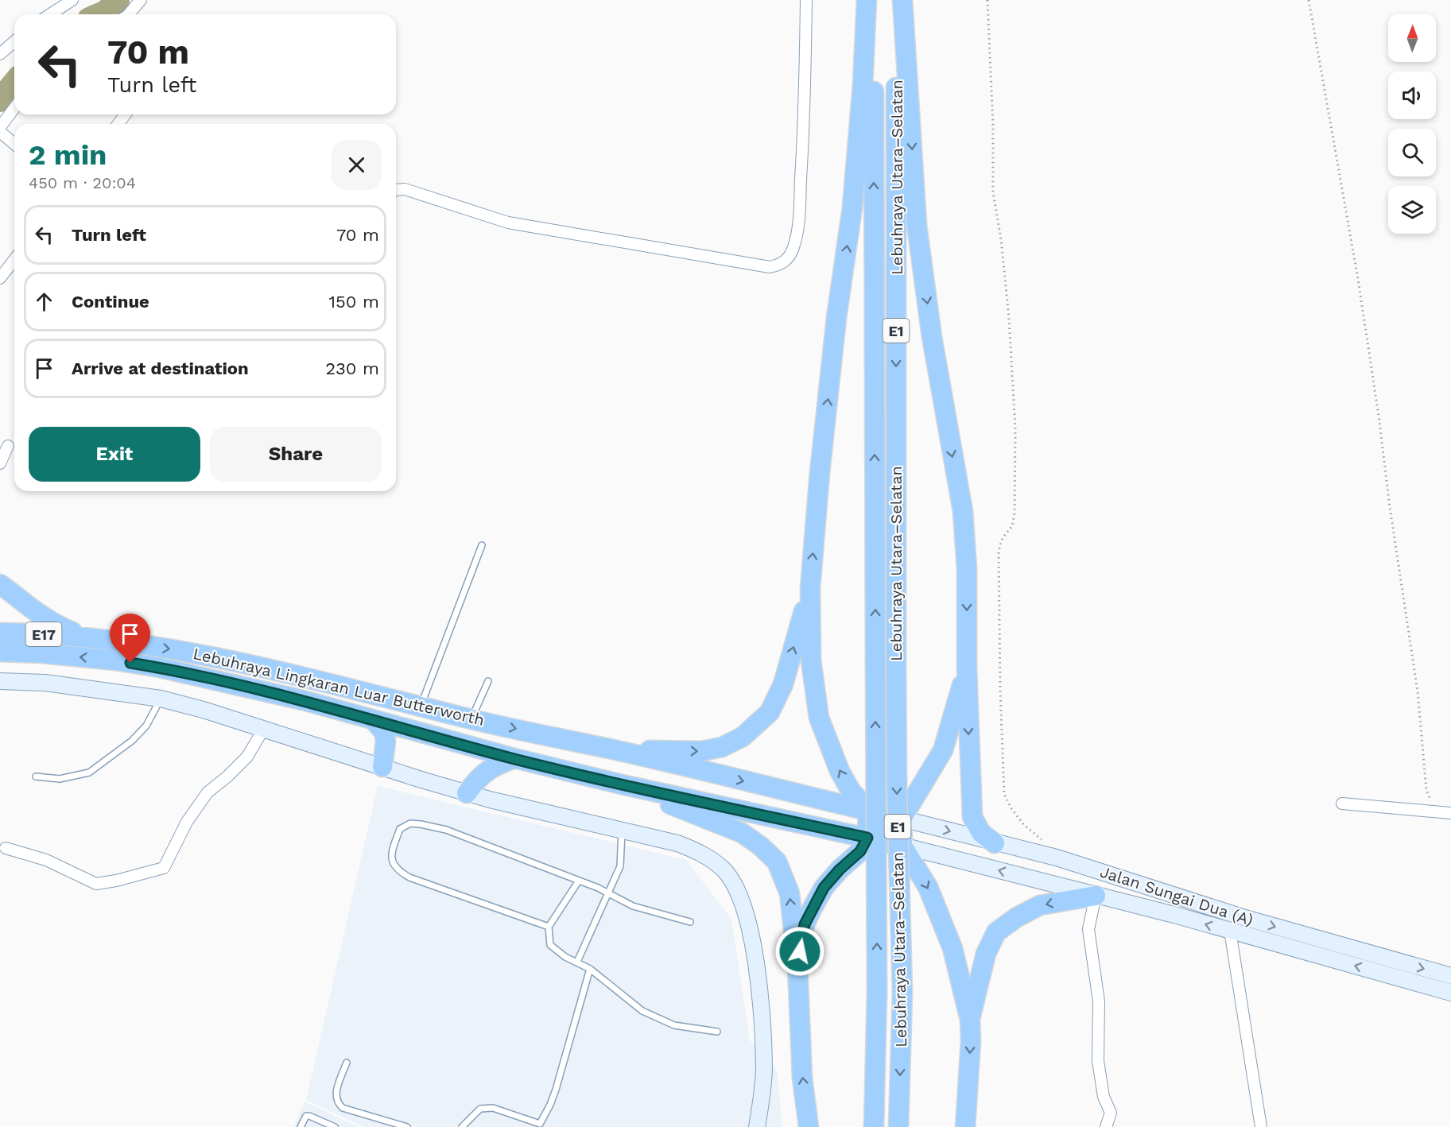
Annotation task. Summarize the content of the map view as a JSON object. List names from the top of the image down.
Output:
{
  "streets": {
    "highway": [
      "Lebuhraya Utara–Selatan",
      "E1",
      "E17",
      "Lebuhraya Lingkaran Luar Butterworth"
    ],
    "main road": ["Jalan Sungai Dua (A)"]
  },
  "north": "top",
  "page": {
    "turn": ["70 m", "Turn left"],
    "heading": ["2 min", "450 m · 20:04"],
    "list": [
      {
        "name": "Turn left",
        "value": "70 m"
      },
      {
        "name": "Continue",
        "value": "150 m"
      },
      {
        "name": "Arrive at destination",
        "value": "230 m"
      }
    ],
    "buttons": ["Exit", "Share"]
  }
}
